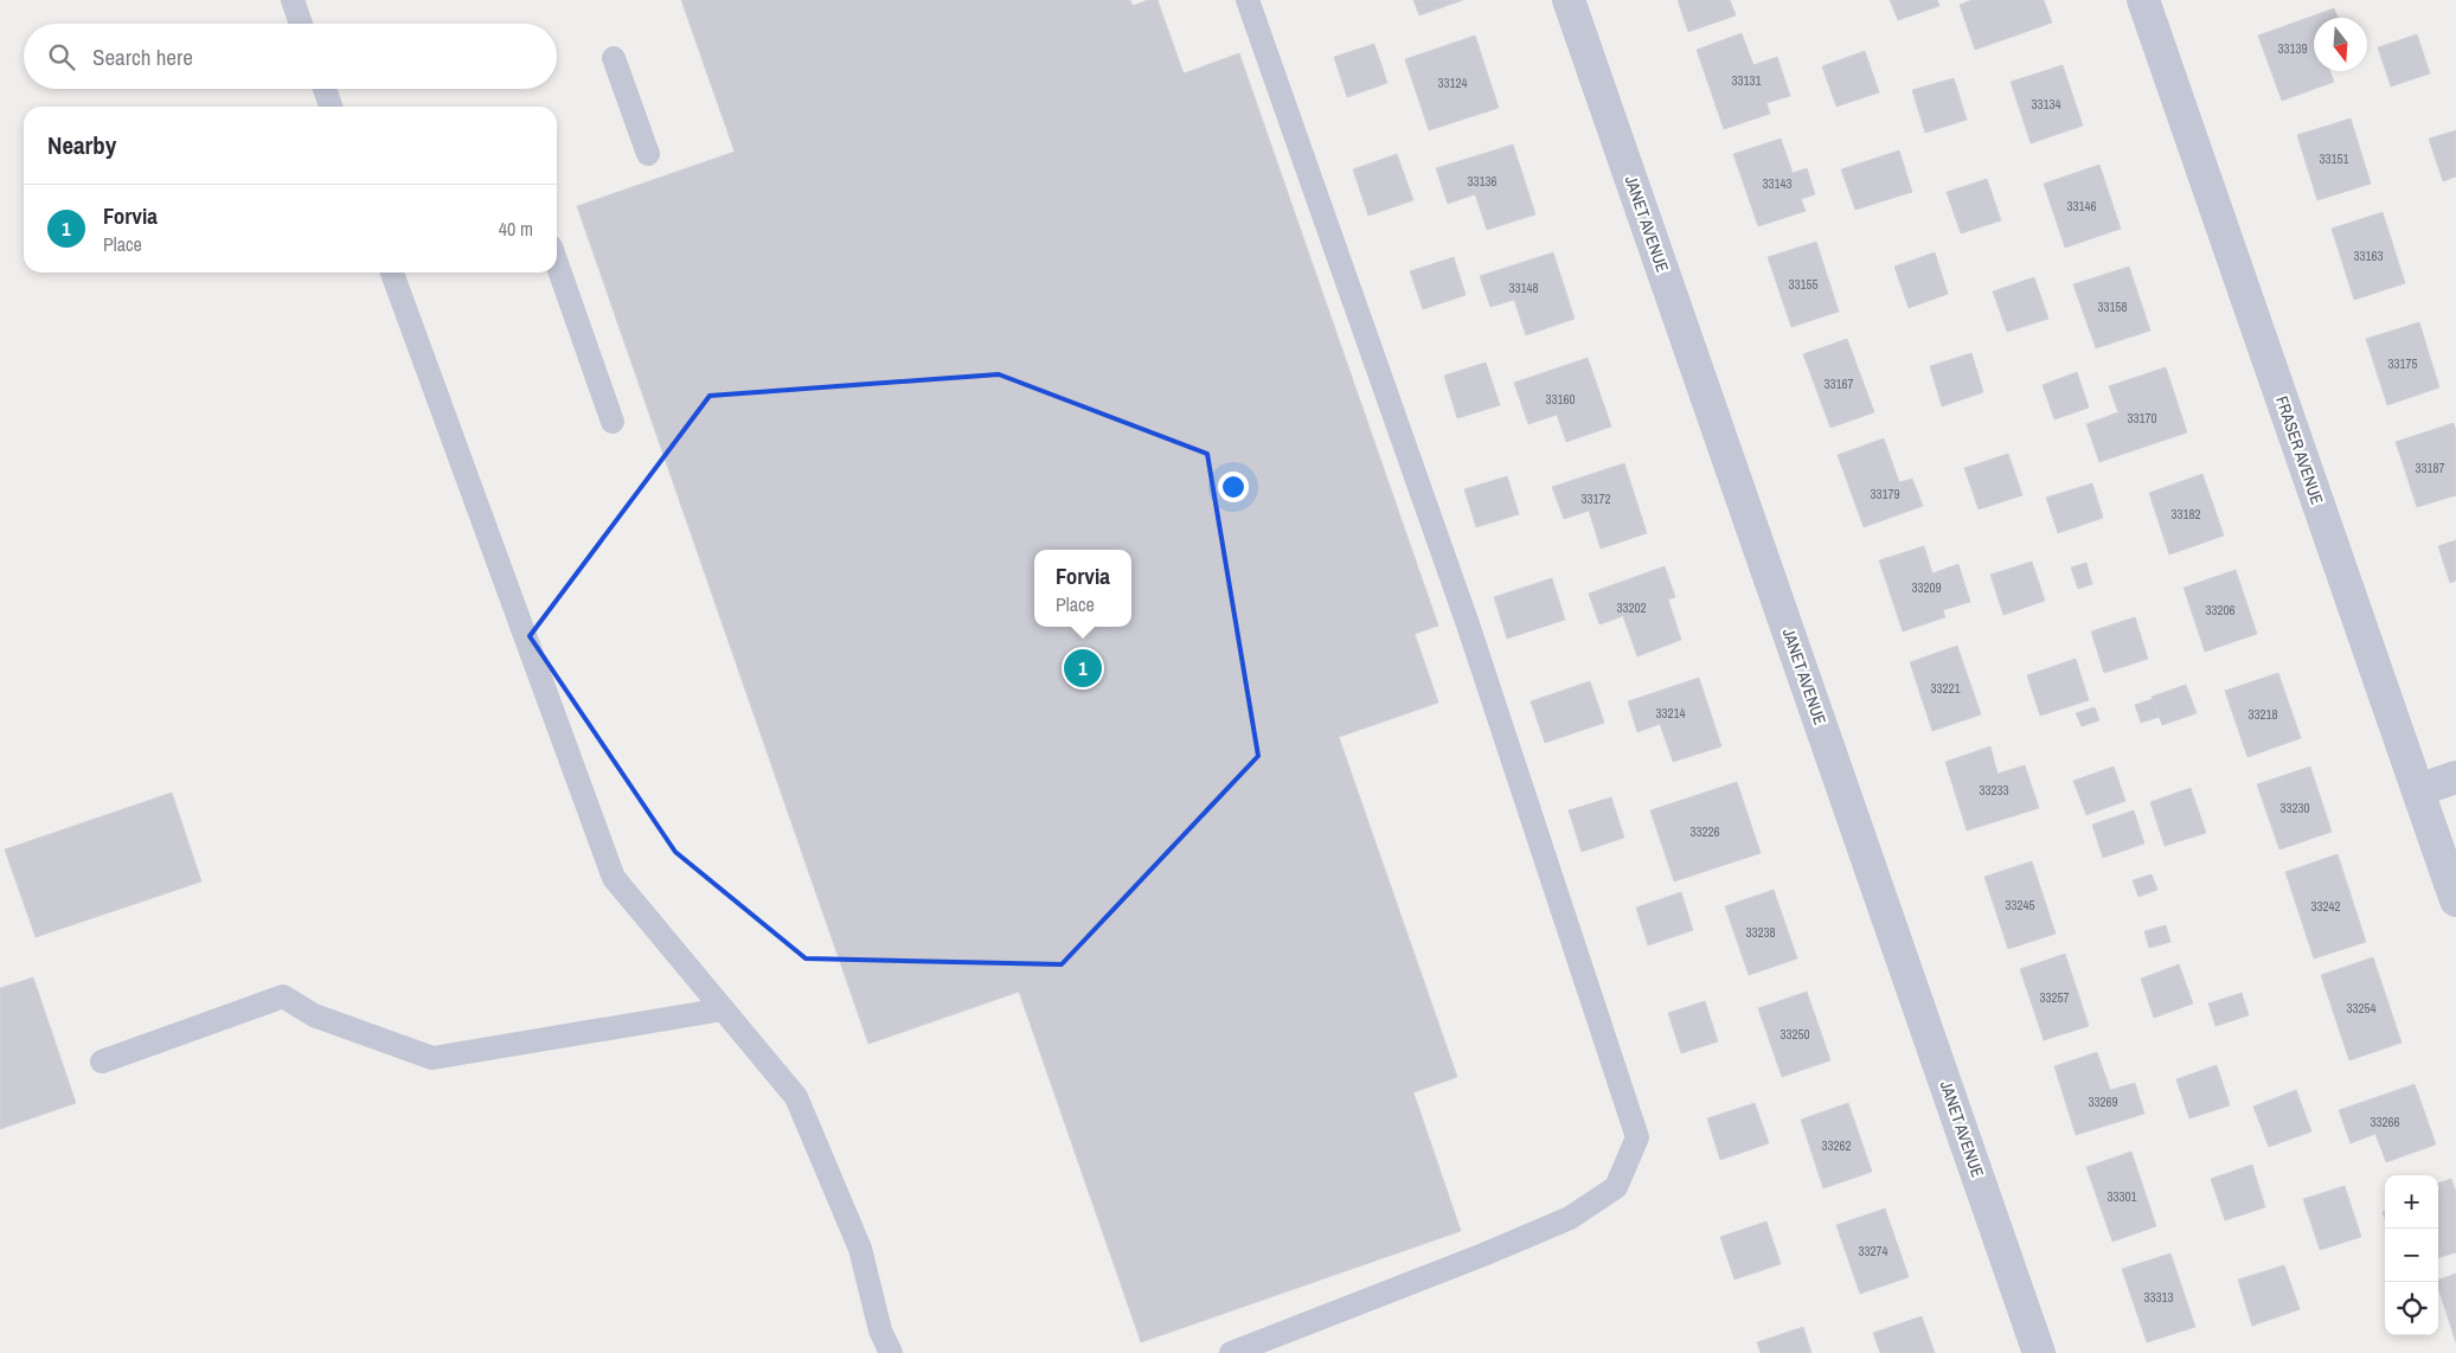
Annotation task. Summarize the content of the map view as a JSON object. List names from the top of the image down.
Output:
{
  "streets": {
    "street": ["JANET AVENUE", "FRASER AVENUE"]
  },
  "house_numbers": [
    "33139",
    "33131",
    "33124",
    "33134",
    "33151",
    "33136",
    "33143",
    "33146",
    "33163",
    "33155",
    "33148",
    "33158",
    "33175",
    "33167",
    "33160",
    "33170",
    "33187",
    "33179",
    "33172",
    "33182",
    "33209",
    "33202",
    "33206",
    "33221",
    "33214",
    "33218",
    "33233",
    "33230",
    "33226",
    "33245",
    "33242",
    "33238",
    "33257",
    "33254",
    "33250",
    "33269",
    "33266",
    "33262",
    "33301",
    "33274",
    "33313"
  ],
  "north": "bottom",
  "page": {
    "search": "Search here",
    "heading": "Nearby",
    "list": [
      {
        "mark": "1",
        "name": "Forvia",
        "note": "Place",
        "value": "40 m"
      }
    ],
    "popup": ["Forvia", "Place"],
    "pins": "1",
    "map_buttons": ["+", "−"]
  }
}
